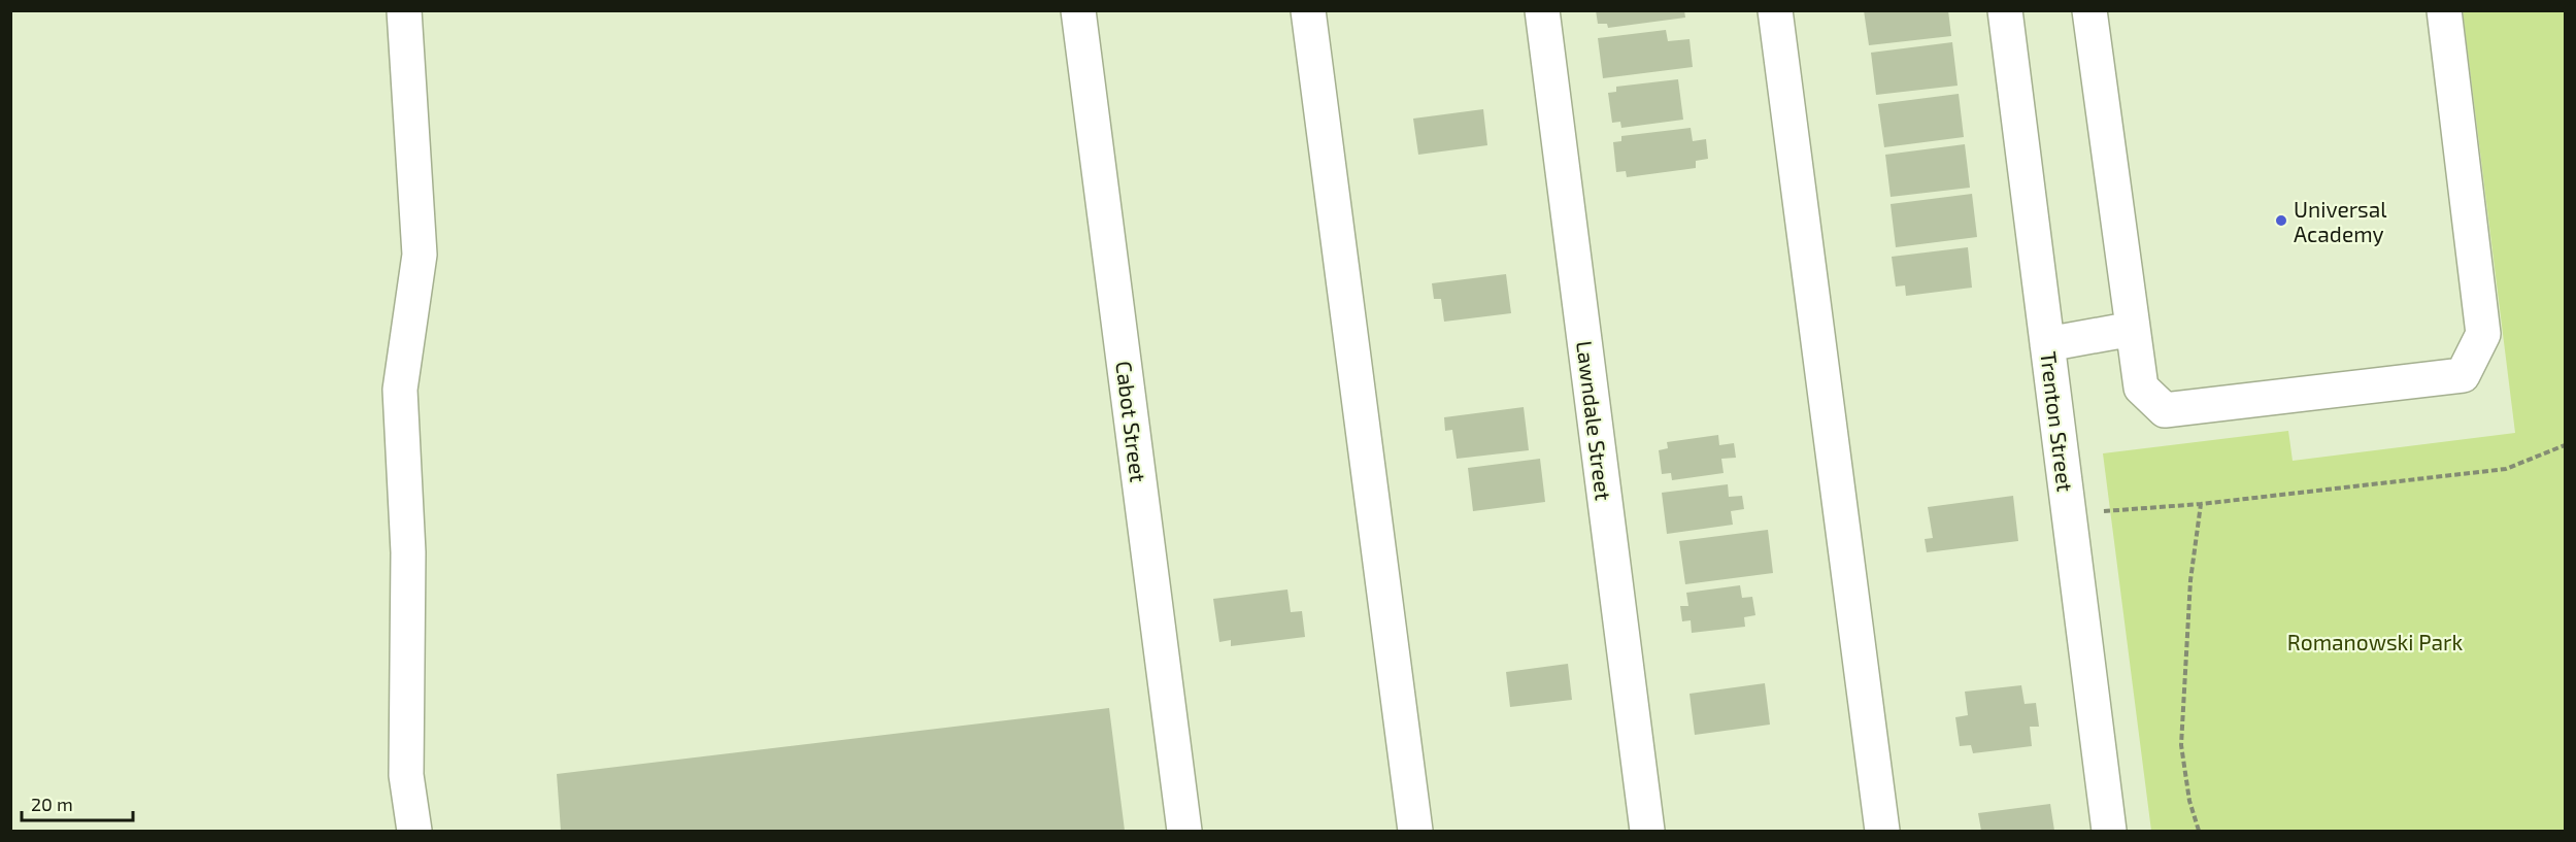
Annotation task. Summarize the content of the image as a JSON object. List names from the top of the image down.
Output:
{
  "streets": {
    "street": ["Lawndale Street", "Cabot Street", "Trenton Street"]
  },
  "parks": ["Romanowski Park"],
  "places": ["Universal Academy"],
  "scale_bar": "20 m"
}
